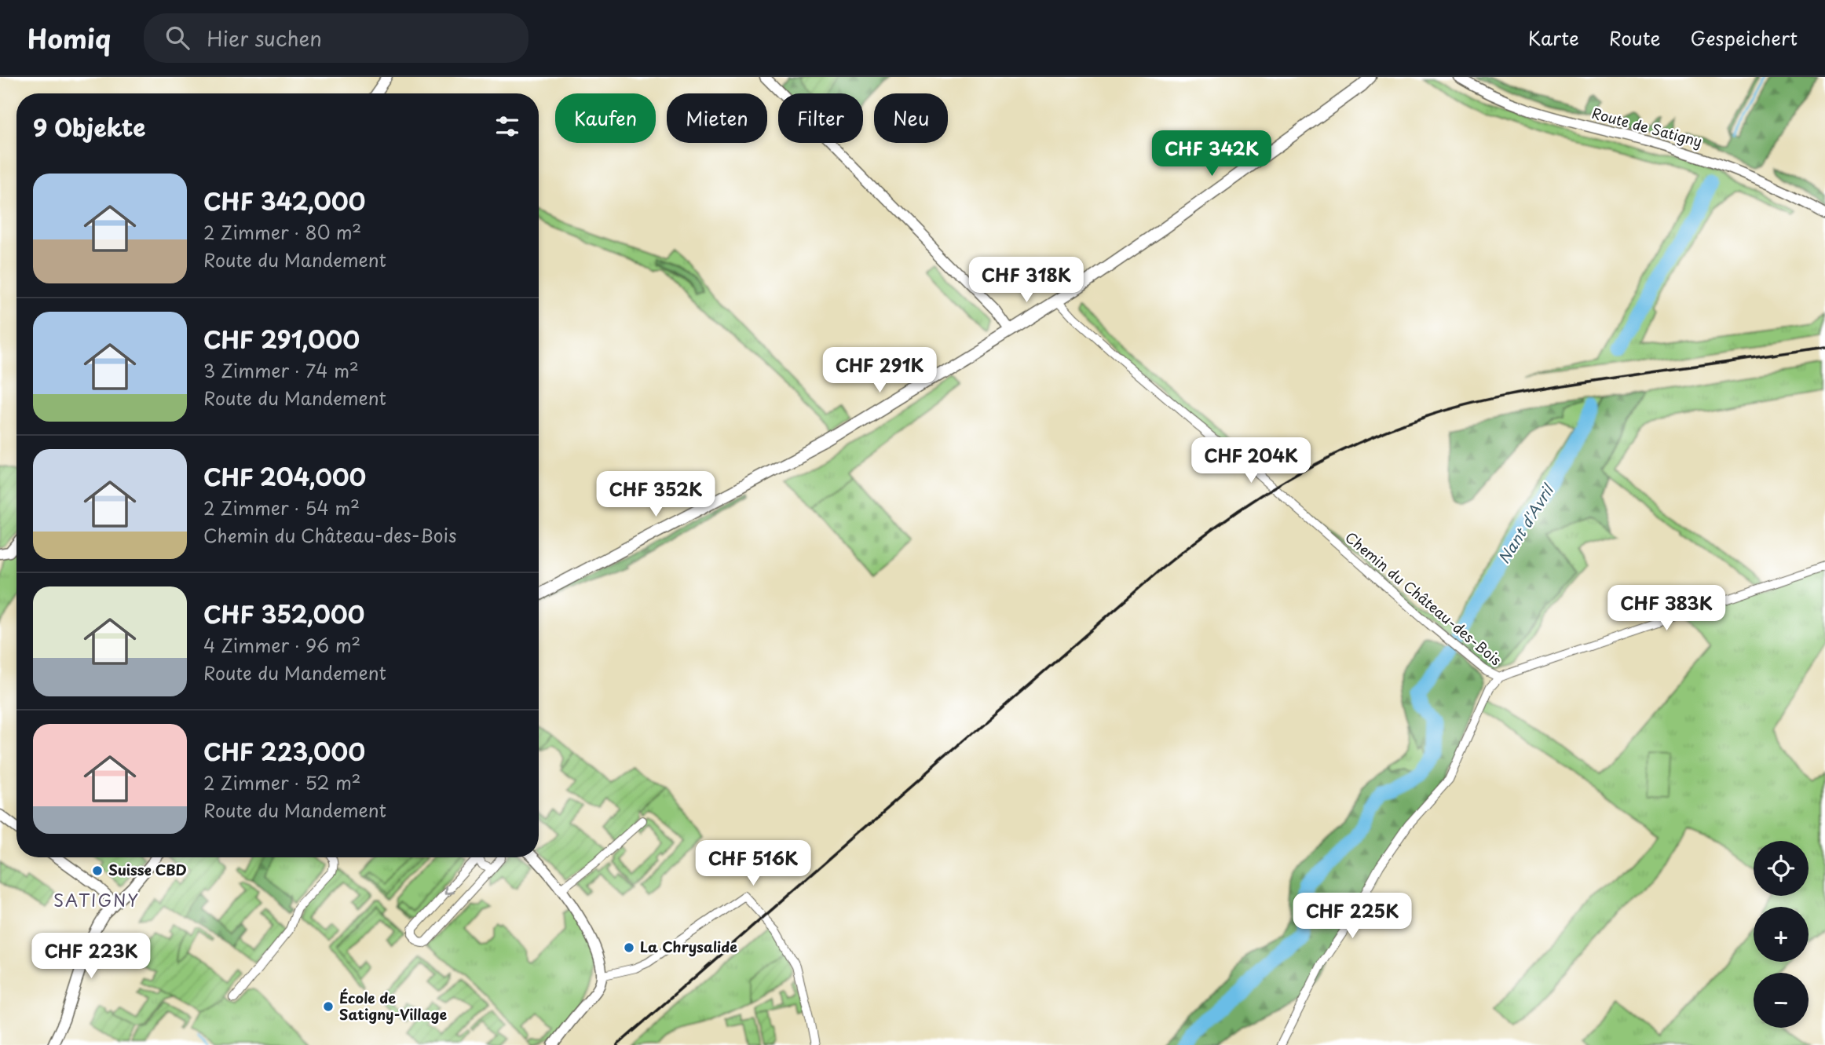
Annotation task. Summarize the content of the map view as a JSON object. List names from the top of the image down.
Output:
{
  "streets": {
    "street": ["Route de Satigny", "Chemin du Château-des-Bois"]
  },
  "districts": ["SATIGNY"],
  "water": ["Nant d'Avril"],
  "places": ["Suisse CBD", "La Chrysalide", "École de Satigny-Village"],
  "page": {
    "header": "Homiq",
    "search": "Hier suchen",
    "nav": ["Karte", "Route", "Gespeichert"],
    "chip": [
      "Kaufen",
      "Mieten",
      "Filter",
      "Neu"
    ],
    "heading": "9 Objekte",
    "price": [
      "CHF 342K",
      "CHF 318K",
      "CHF 291K",
      "CHF 204K",
      "CHF 352K",
      "CHF 383K",
      "CHF 516K",
      "CHF 225K",
      "CHF 223K"
    ],
    "list": [
      {
        "name": "CHF 342,000",
        "note": "2 Zimmer · 80 m² · Route du Mandement"
      },
      {
        "name": "CHF 291,000",
        "note": "3 Zimmer · 74 m² · Route du Mandement"
      },
      {
        "name": "CHF 204,000",
        "note": "2 Zimmer · 54 m² · Chemin du Château-des-Bois"
      },
      {
        "name": "CHF 352,000",
        "note": "4 Zimmer · 96 m² · Route du Mandement"
      },
      {
        "name": "CHF 223,000",
        "note": "2 Zimmer · 52 m² · Route du Mandement"
      }
    ],
    "map_buttons": ["+", "−"]
  }
}
